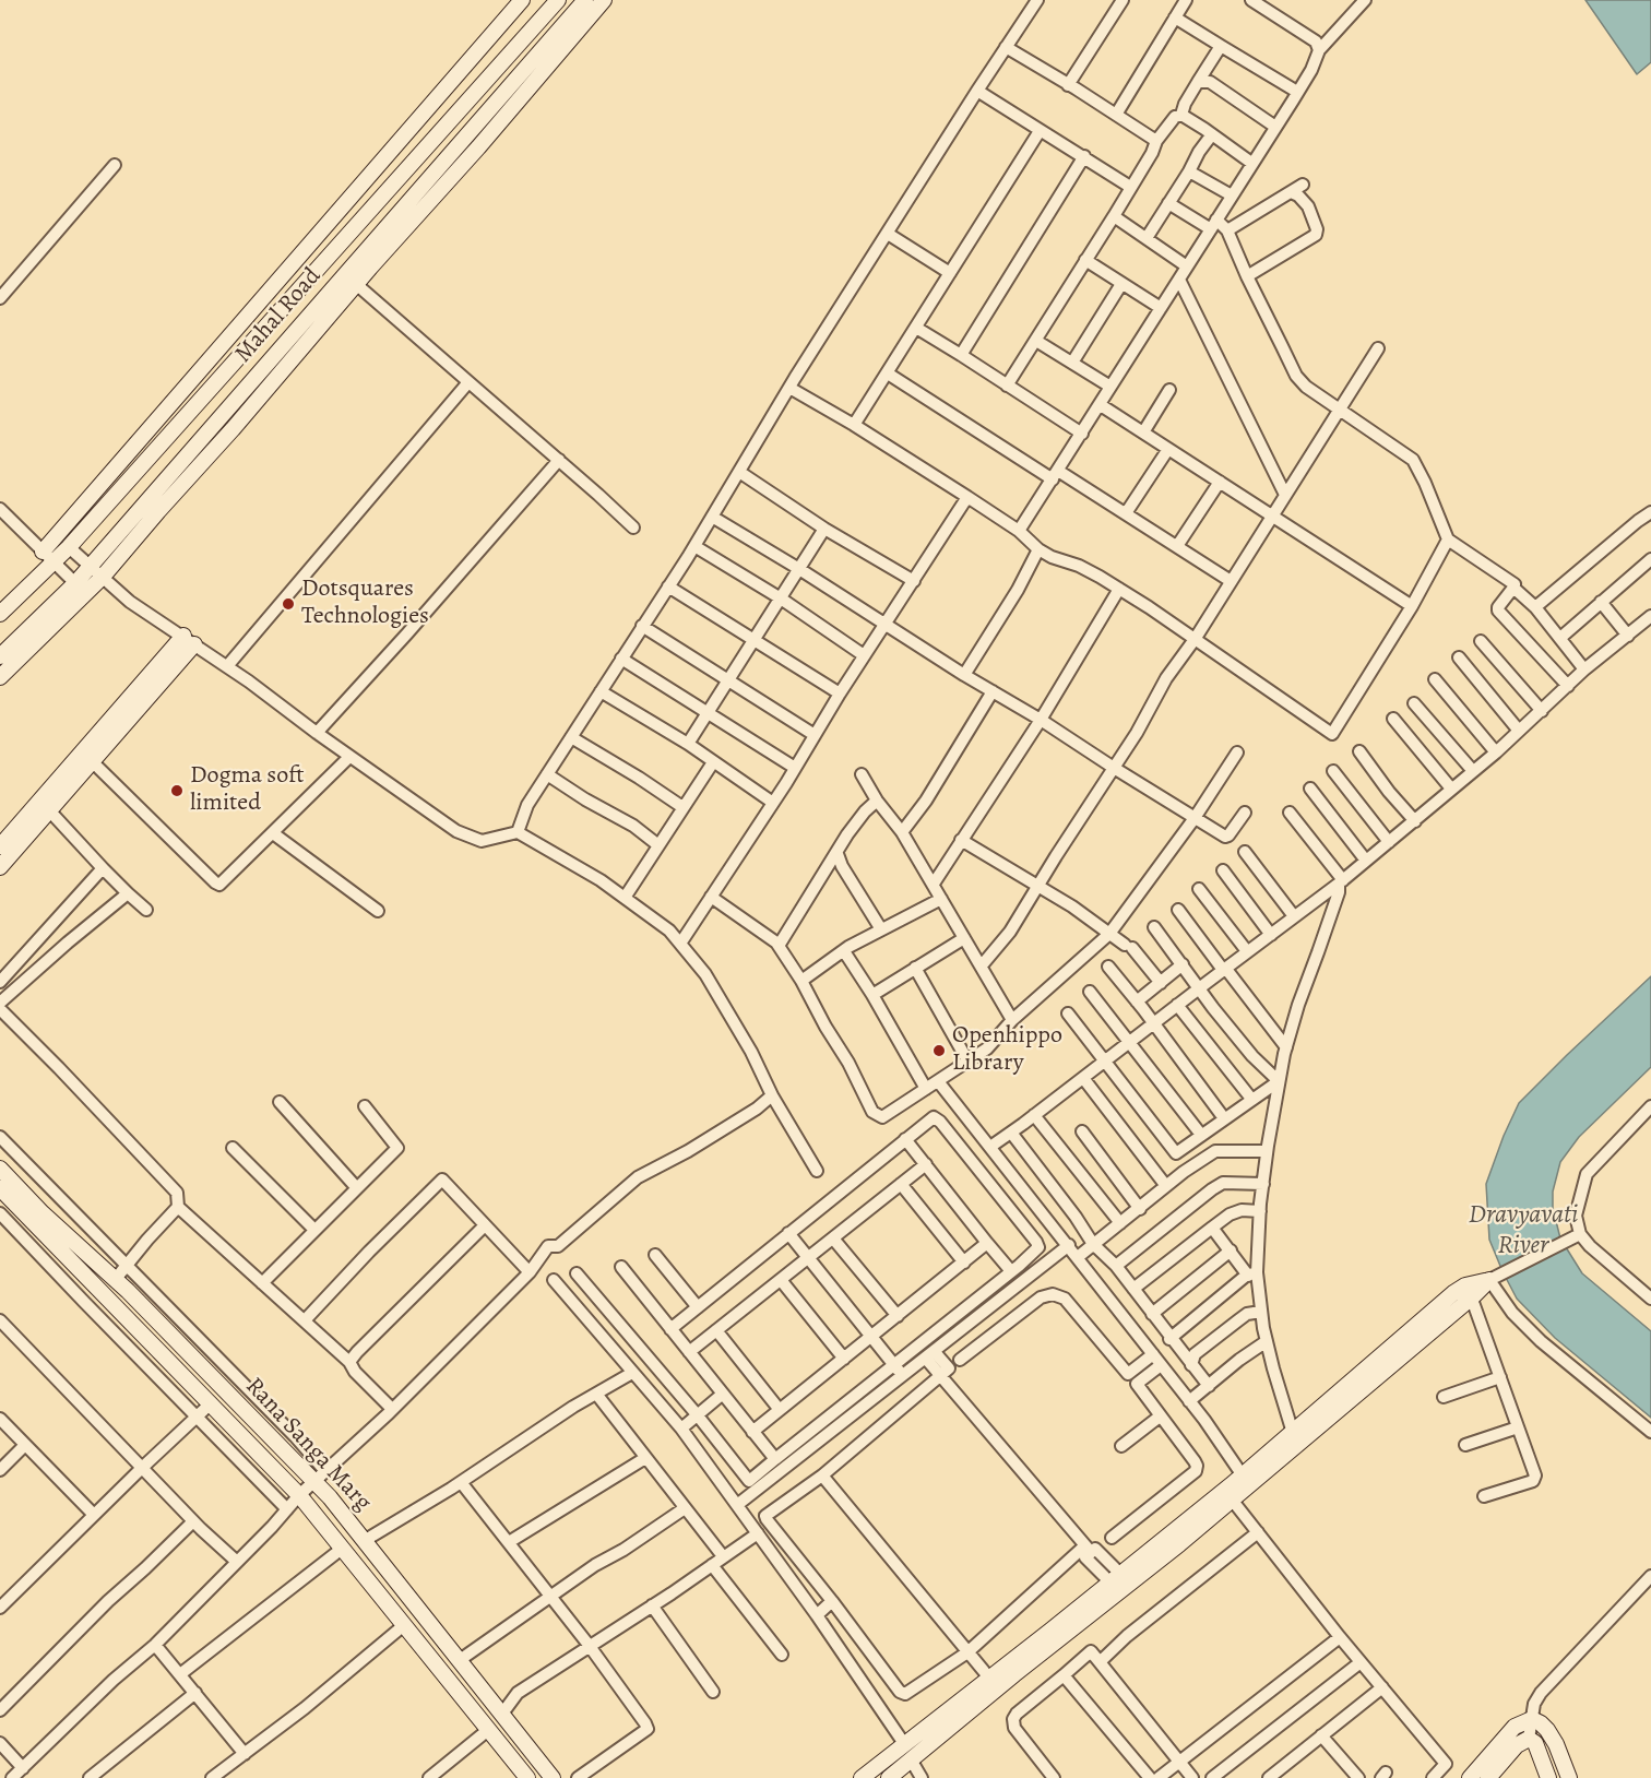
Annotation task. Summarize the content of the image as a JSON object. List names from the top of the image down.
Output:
{
  "streets": {
    "main road": ["Mahal Road", "Rana Sanga Marg"]
  },
  "water": ["Dravyavati River"],
  "places": ["Dotsquares Technologies", "Dogma soft limited", "Openhippo Library"]
}
